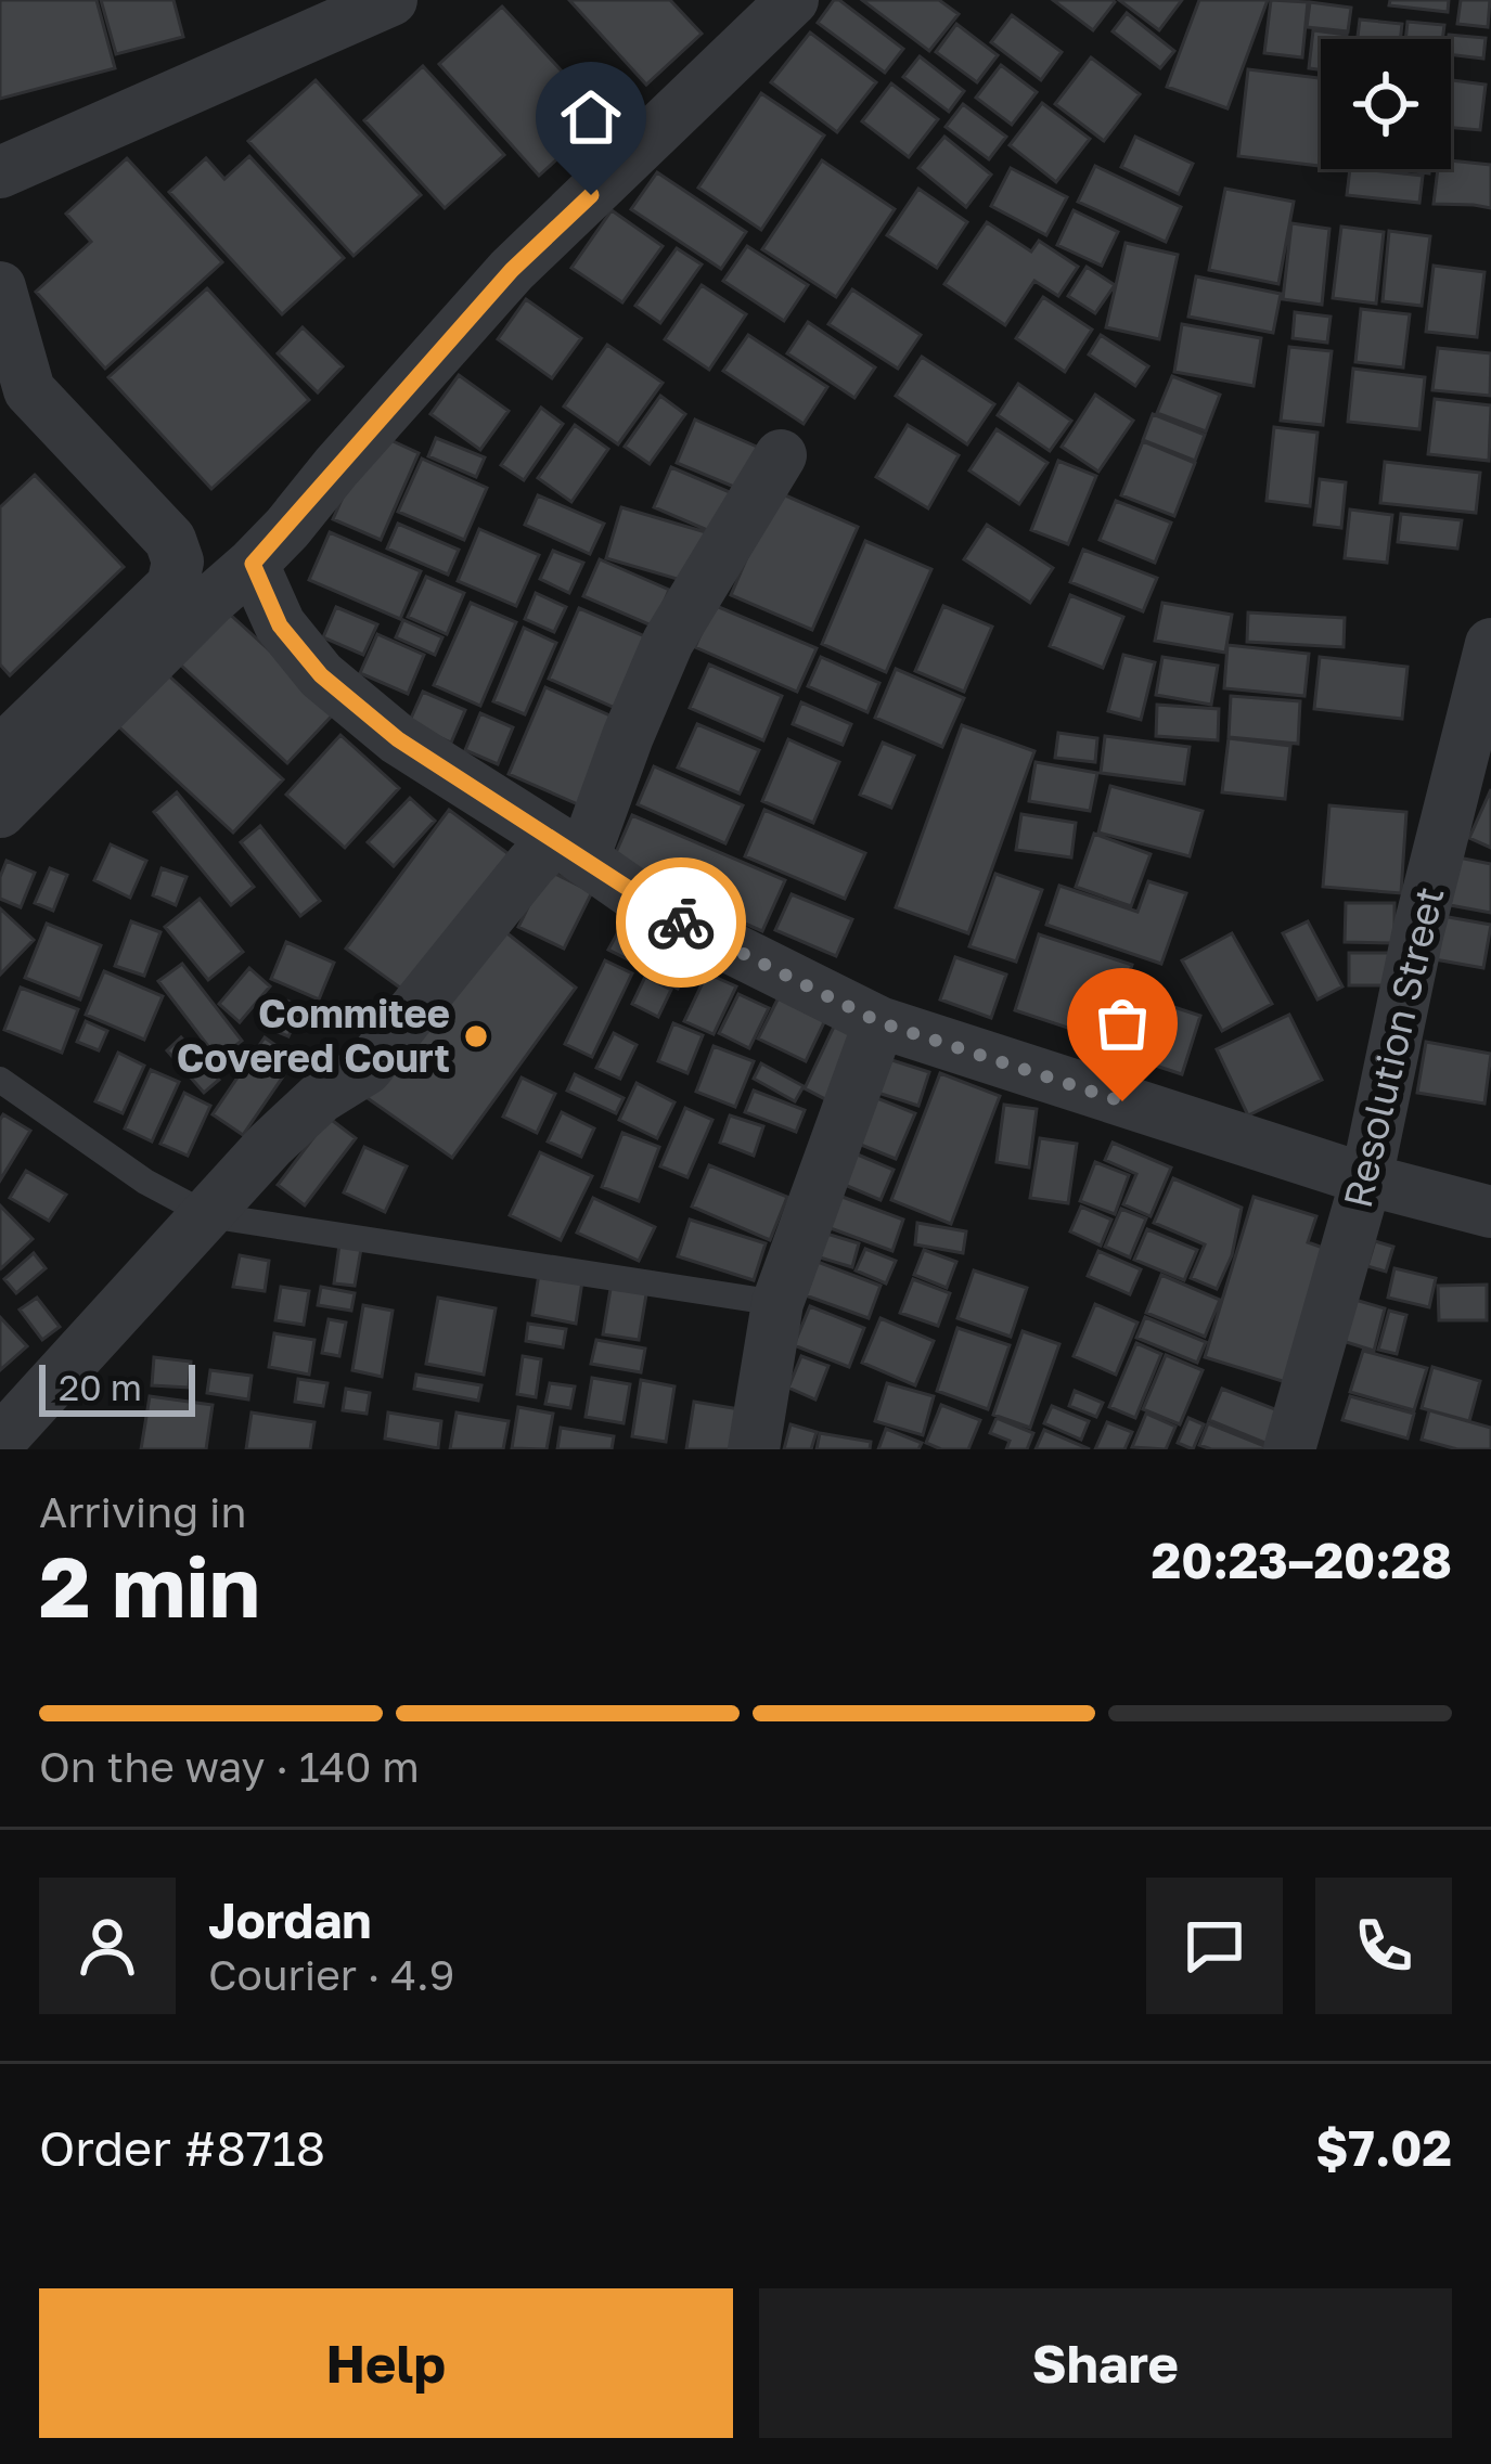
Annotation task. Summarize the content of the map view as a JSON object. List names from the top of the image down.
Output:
{
  "streets": {
    "street": ["Resolution Street"]
  },
  "places": ["Commitee Covered Court"],
  "scale_bar": "20 m",
  "page": {
    "scale": "20 m",
    "heading": ["2 min", "Arriving in", "20:23–20:28"],
    "panel": [
      "Jordan",
      "Courier · 4.9",
      "Order #8718",
      "$7.02"
    ],
    "bar": "On the way · 140 m",
    "buttons": ["Help", "Share"]
  }
}
